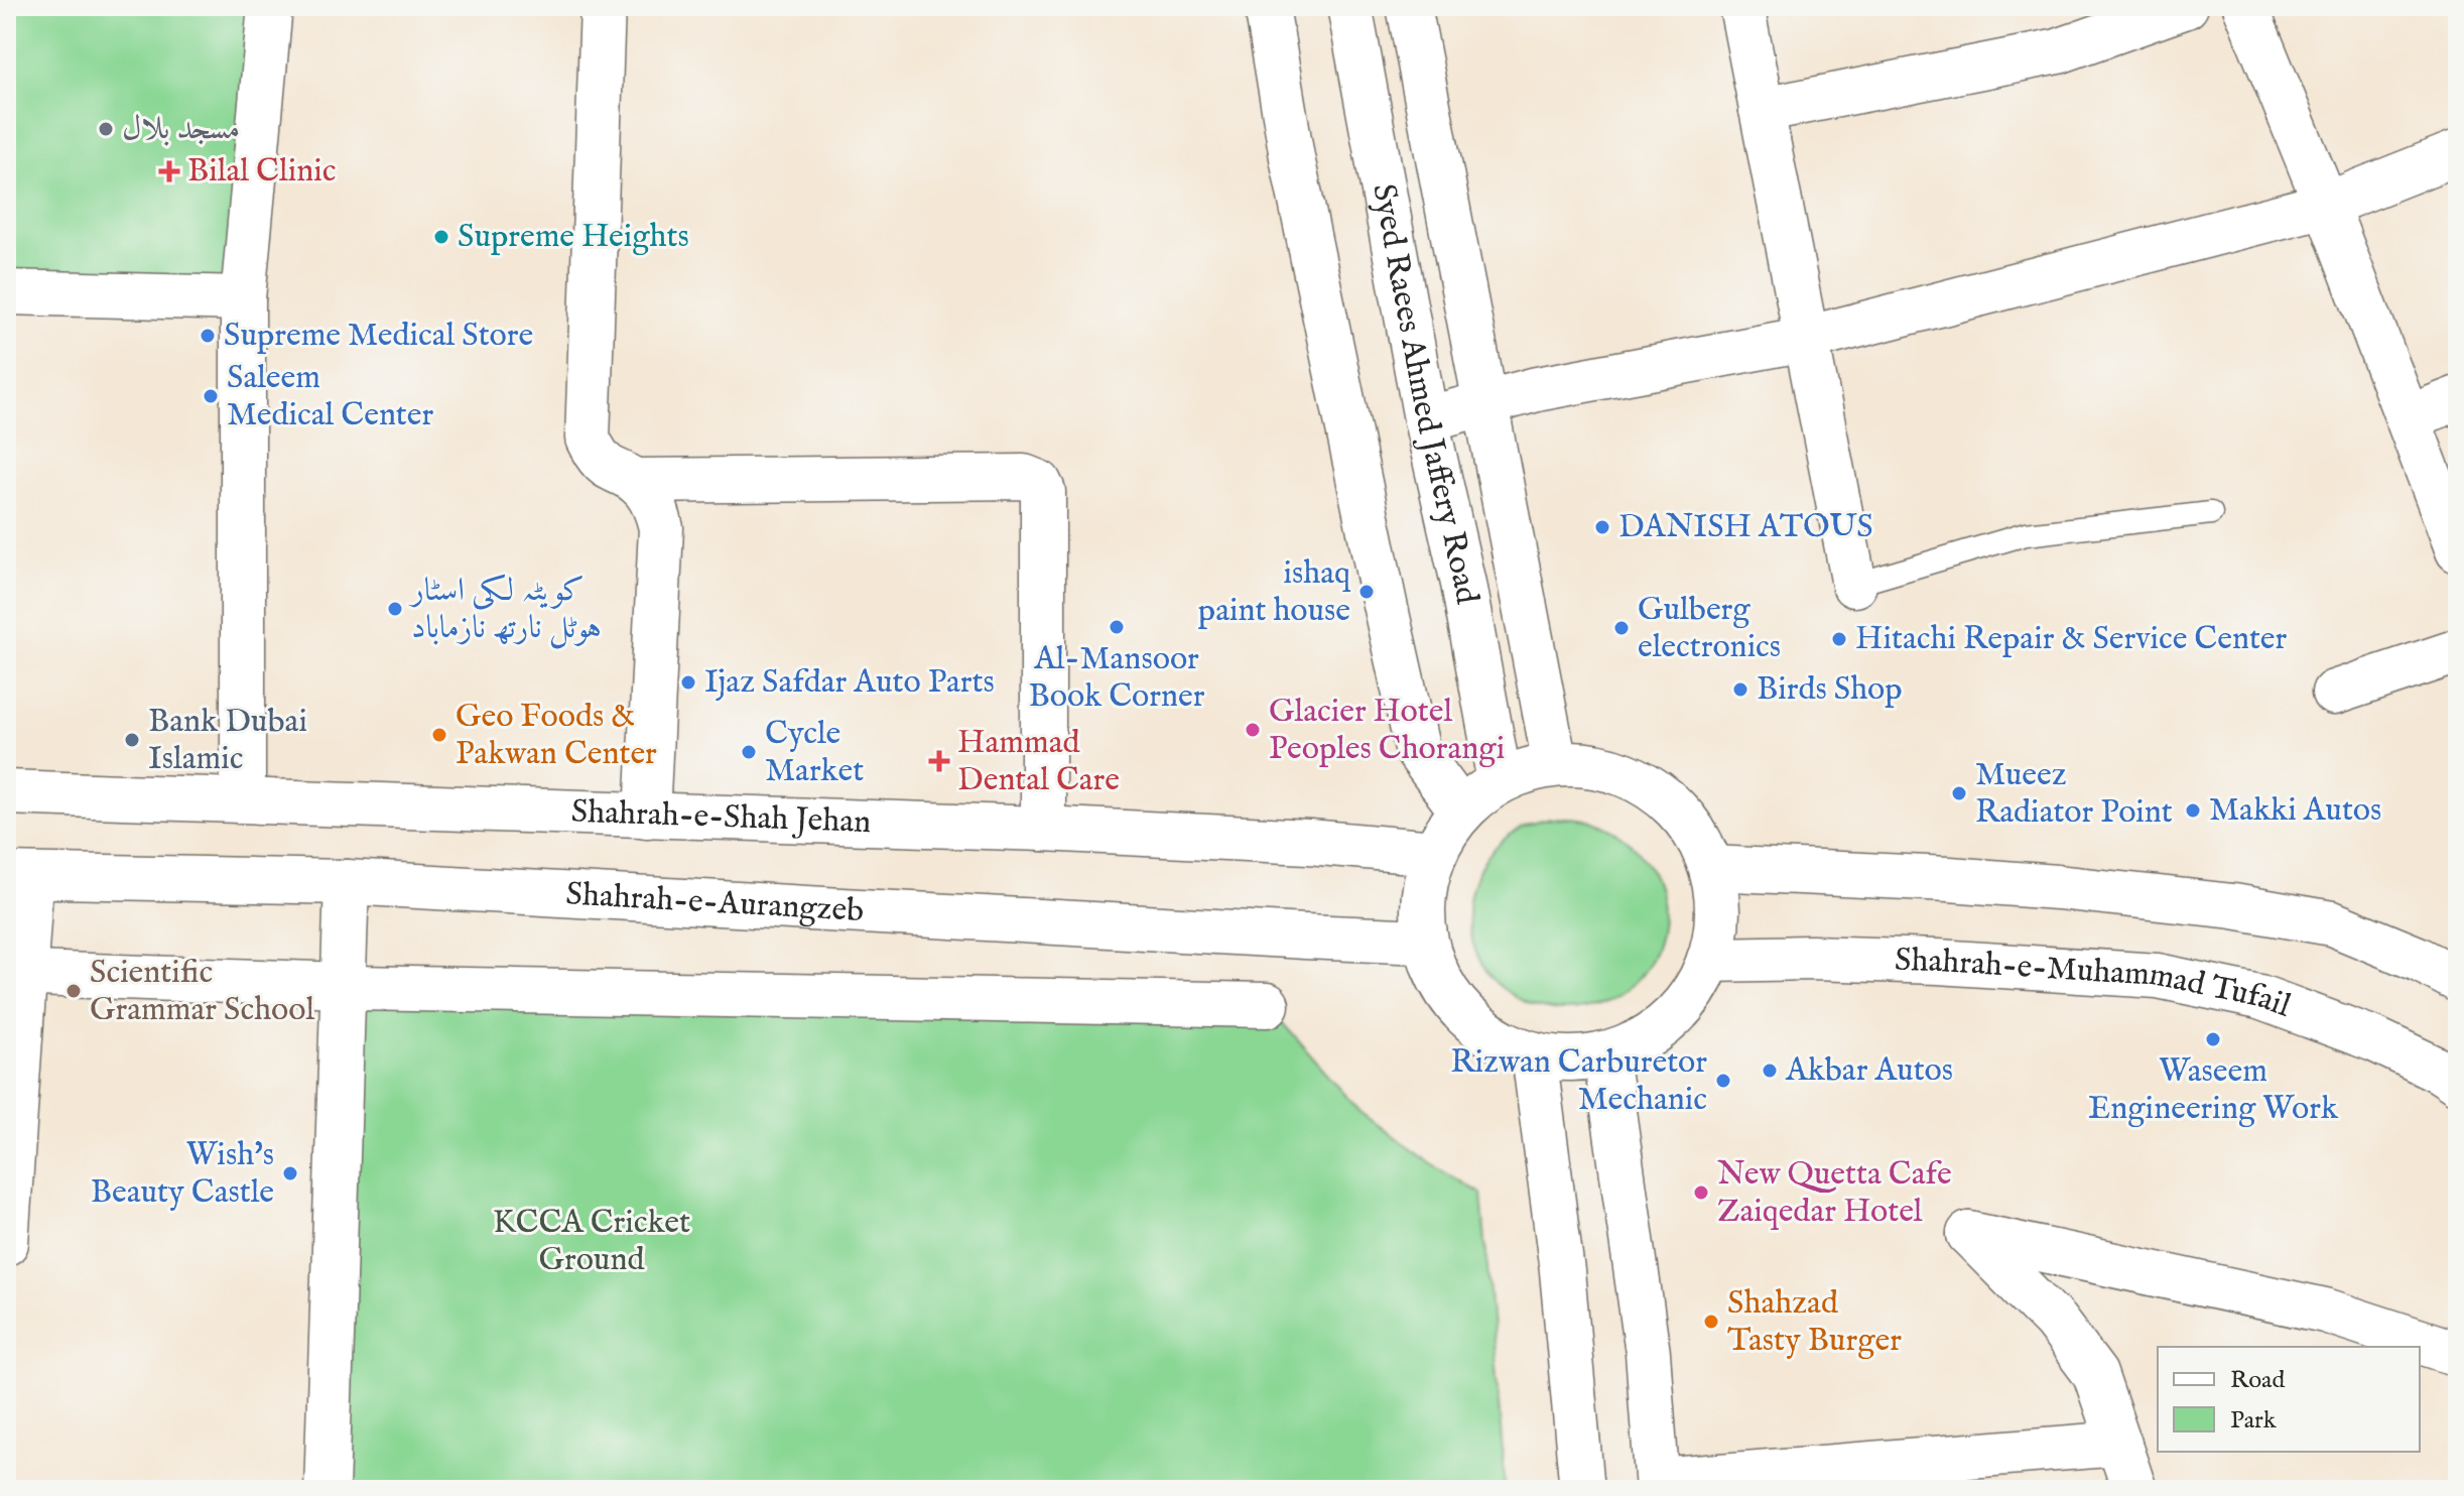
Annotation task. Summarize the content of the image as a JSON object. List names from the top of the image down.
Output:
{
  "streets": {
    "street": [
      "Syed Raees Ahmed Jaffery Road",
      "Shahrah-e-Shah Jehan",
      "Shahrah-e-Aurangzeb",
      "Shahrah-e-Muhammad Tufail"
    ]
  },
  "parks": ["KCCA Cricket Ground"],
  "places": {
    "other": [
      "مسجد بلال",
      "Supreme Heights",
      "Supreme Medical Store",
      "Saleem Medical Center",
      "DANISH ATOUS",
      "ishaq paint house",
      "کویٹہ لکی اسٹار ہوٹل نارتھ نازماباد",
      "Al-Mansoor Book Corner",
      "Gulberg electronics",
      "Hitachi Repair & Service Center",
      "Ijaz Safdar Auto Parts",
      "Birds Shop",
      "Glacier Hotel Peoples Chorangi",
      "Geo Foods & Pakwan Center",
      "Bank Dubai Islamic",
      "Cycle Market",
      "Mueez Radiator Point",
      "Makki Autos",
      "Scientific Grammar School",
      "Waseem Engineering Work",
      "Akbar Autos",
      "Rizwan Carburetor Mechanic",
      "Wish's Beauty Castle",
      "New Quetta Cafe Zaiqedar Hotel",
      "Shahzad Tasty Burger"
    ],
    "health": ["Bilal Clinic", "Hammad Dental Care"]
  },
  "legend": ["Road", "Park"]
}
